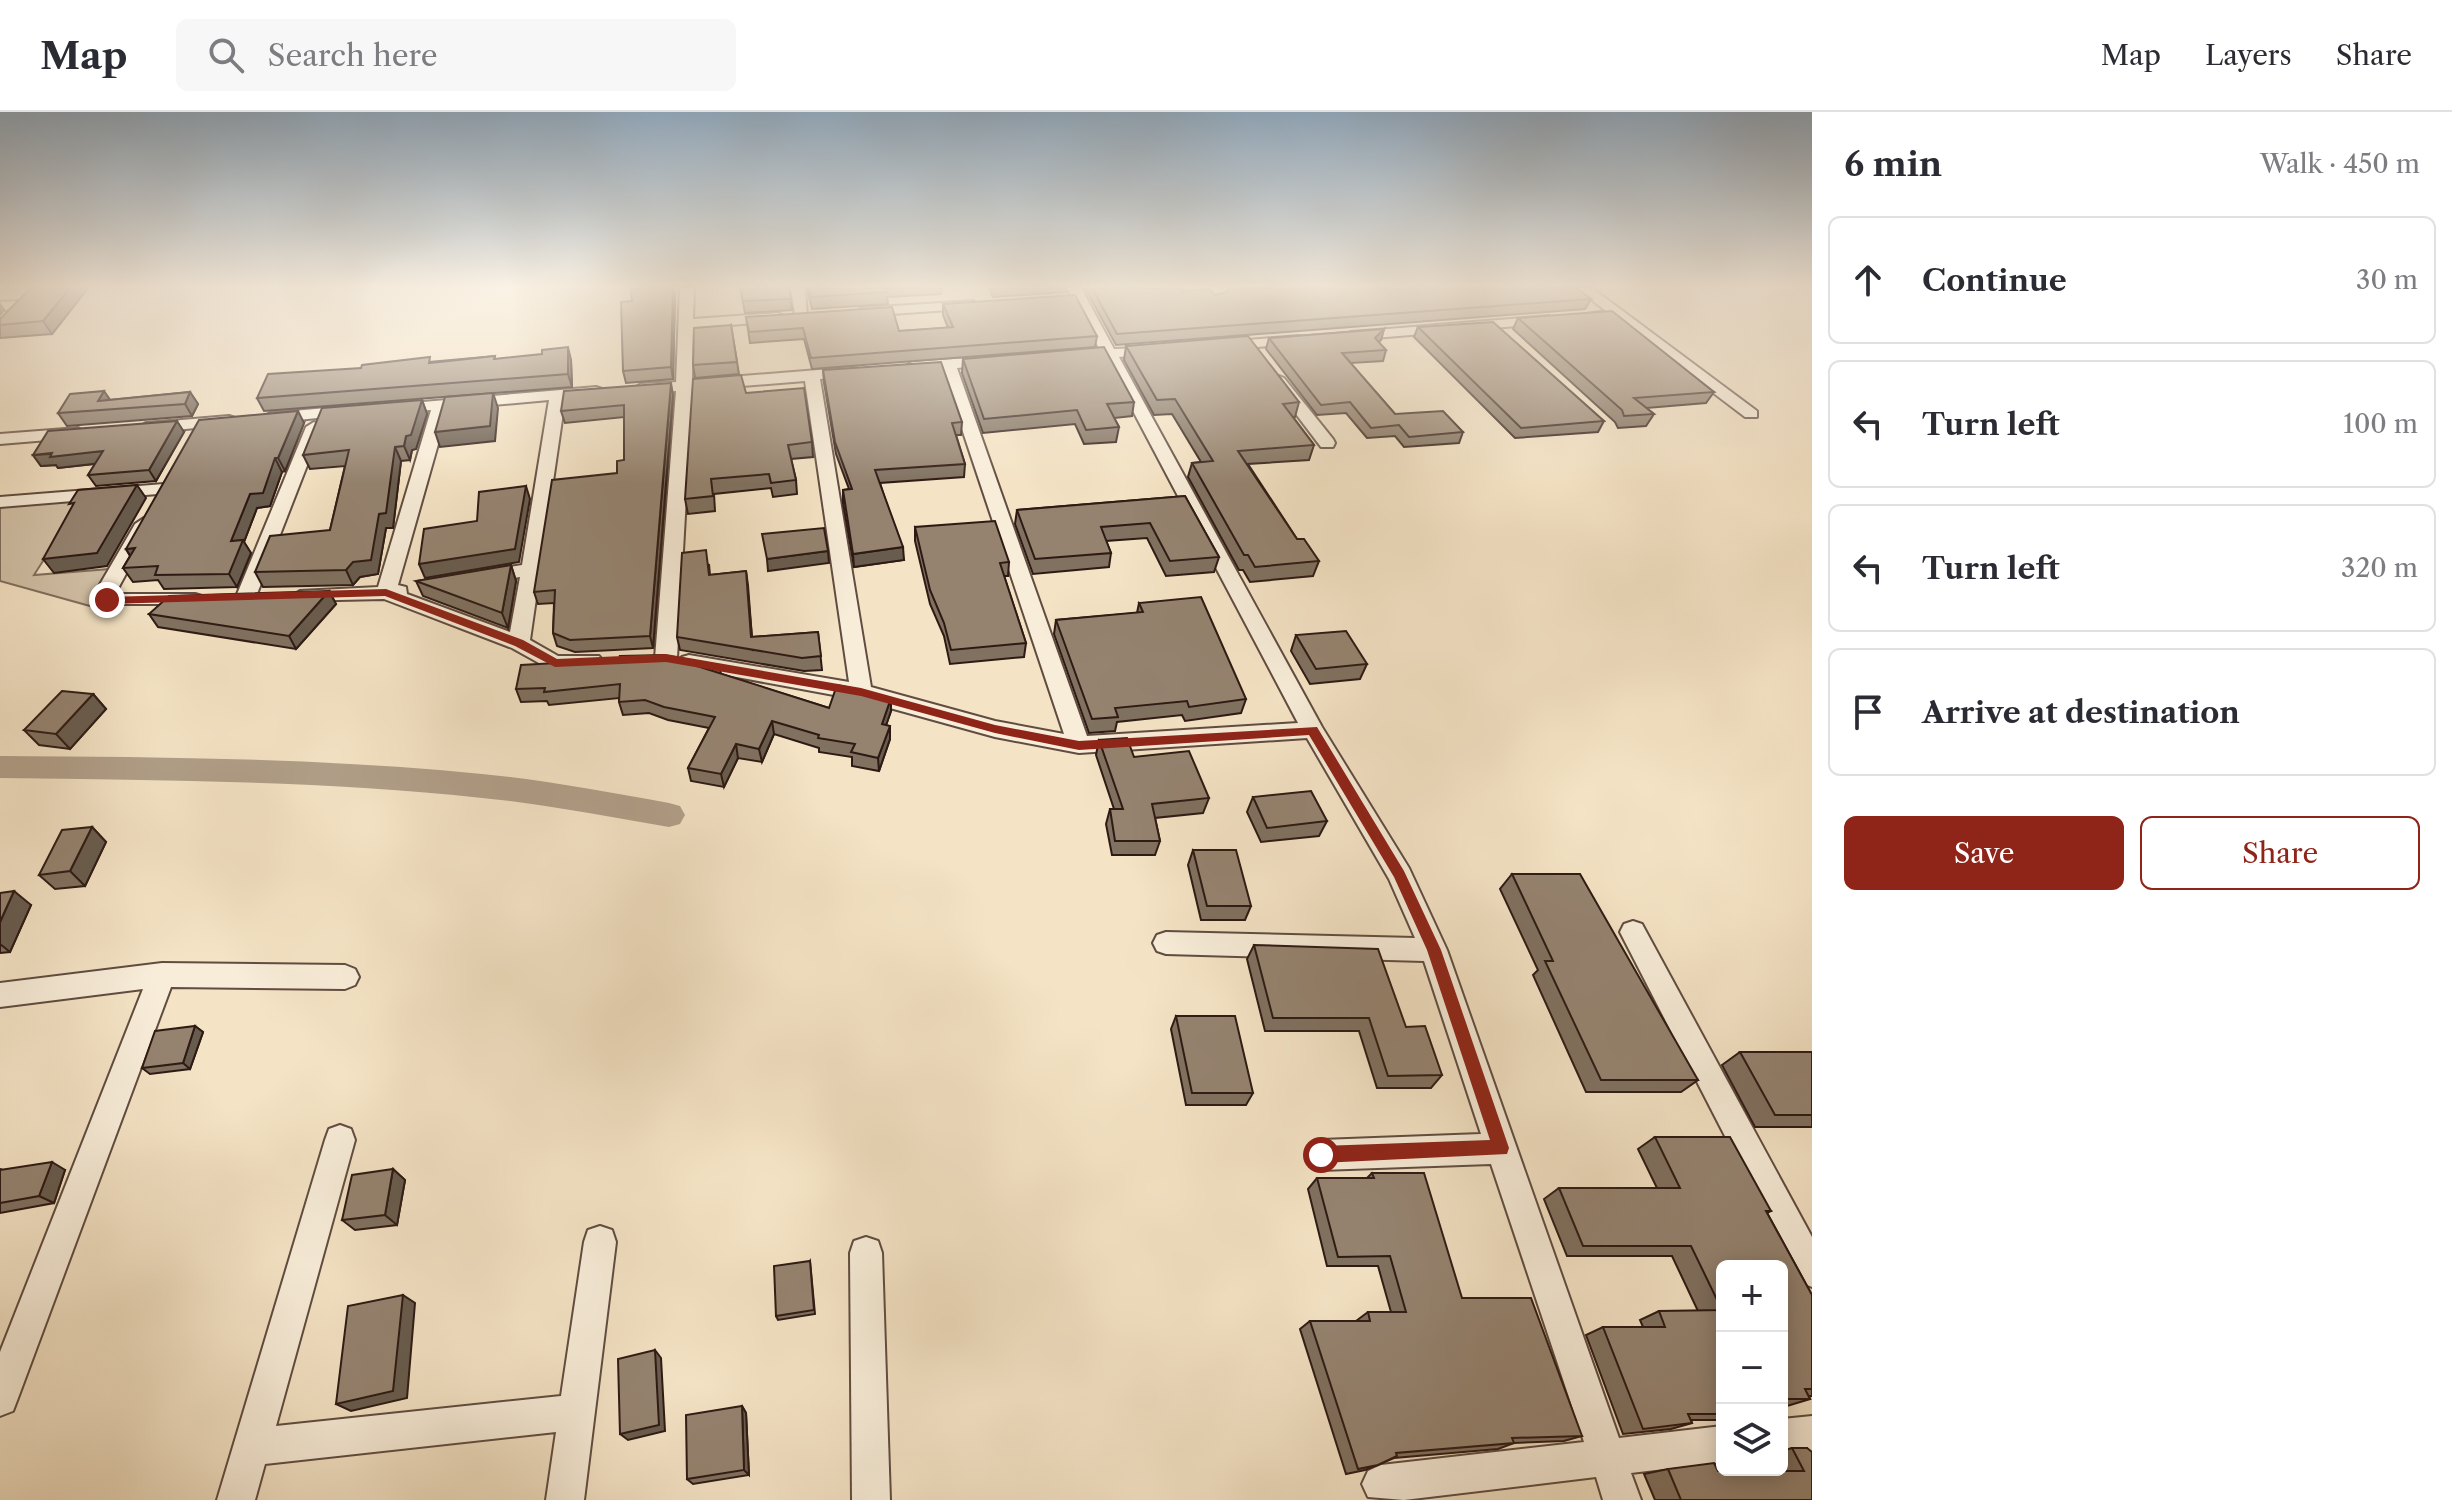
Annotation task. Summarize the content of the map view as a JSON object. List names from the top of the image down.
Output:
{
  "page": {
    "header": "Map",
    "search": "Search here",
    "nav": ["Map", "Layers", "Share"],
    "heading": ["6 min", "Walk · 450 m"],
    "list": [
      ["Continue", "30 m"],
      ["Turn left", "100 m"],
      ["Turn left", "320 m"],
      "Arrive at destination"
    ],
    "buttons": ["Save", "Share"],
    "map_buttons": ["+", "−"]
  }
}
